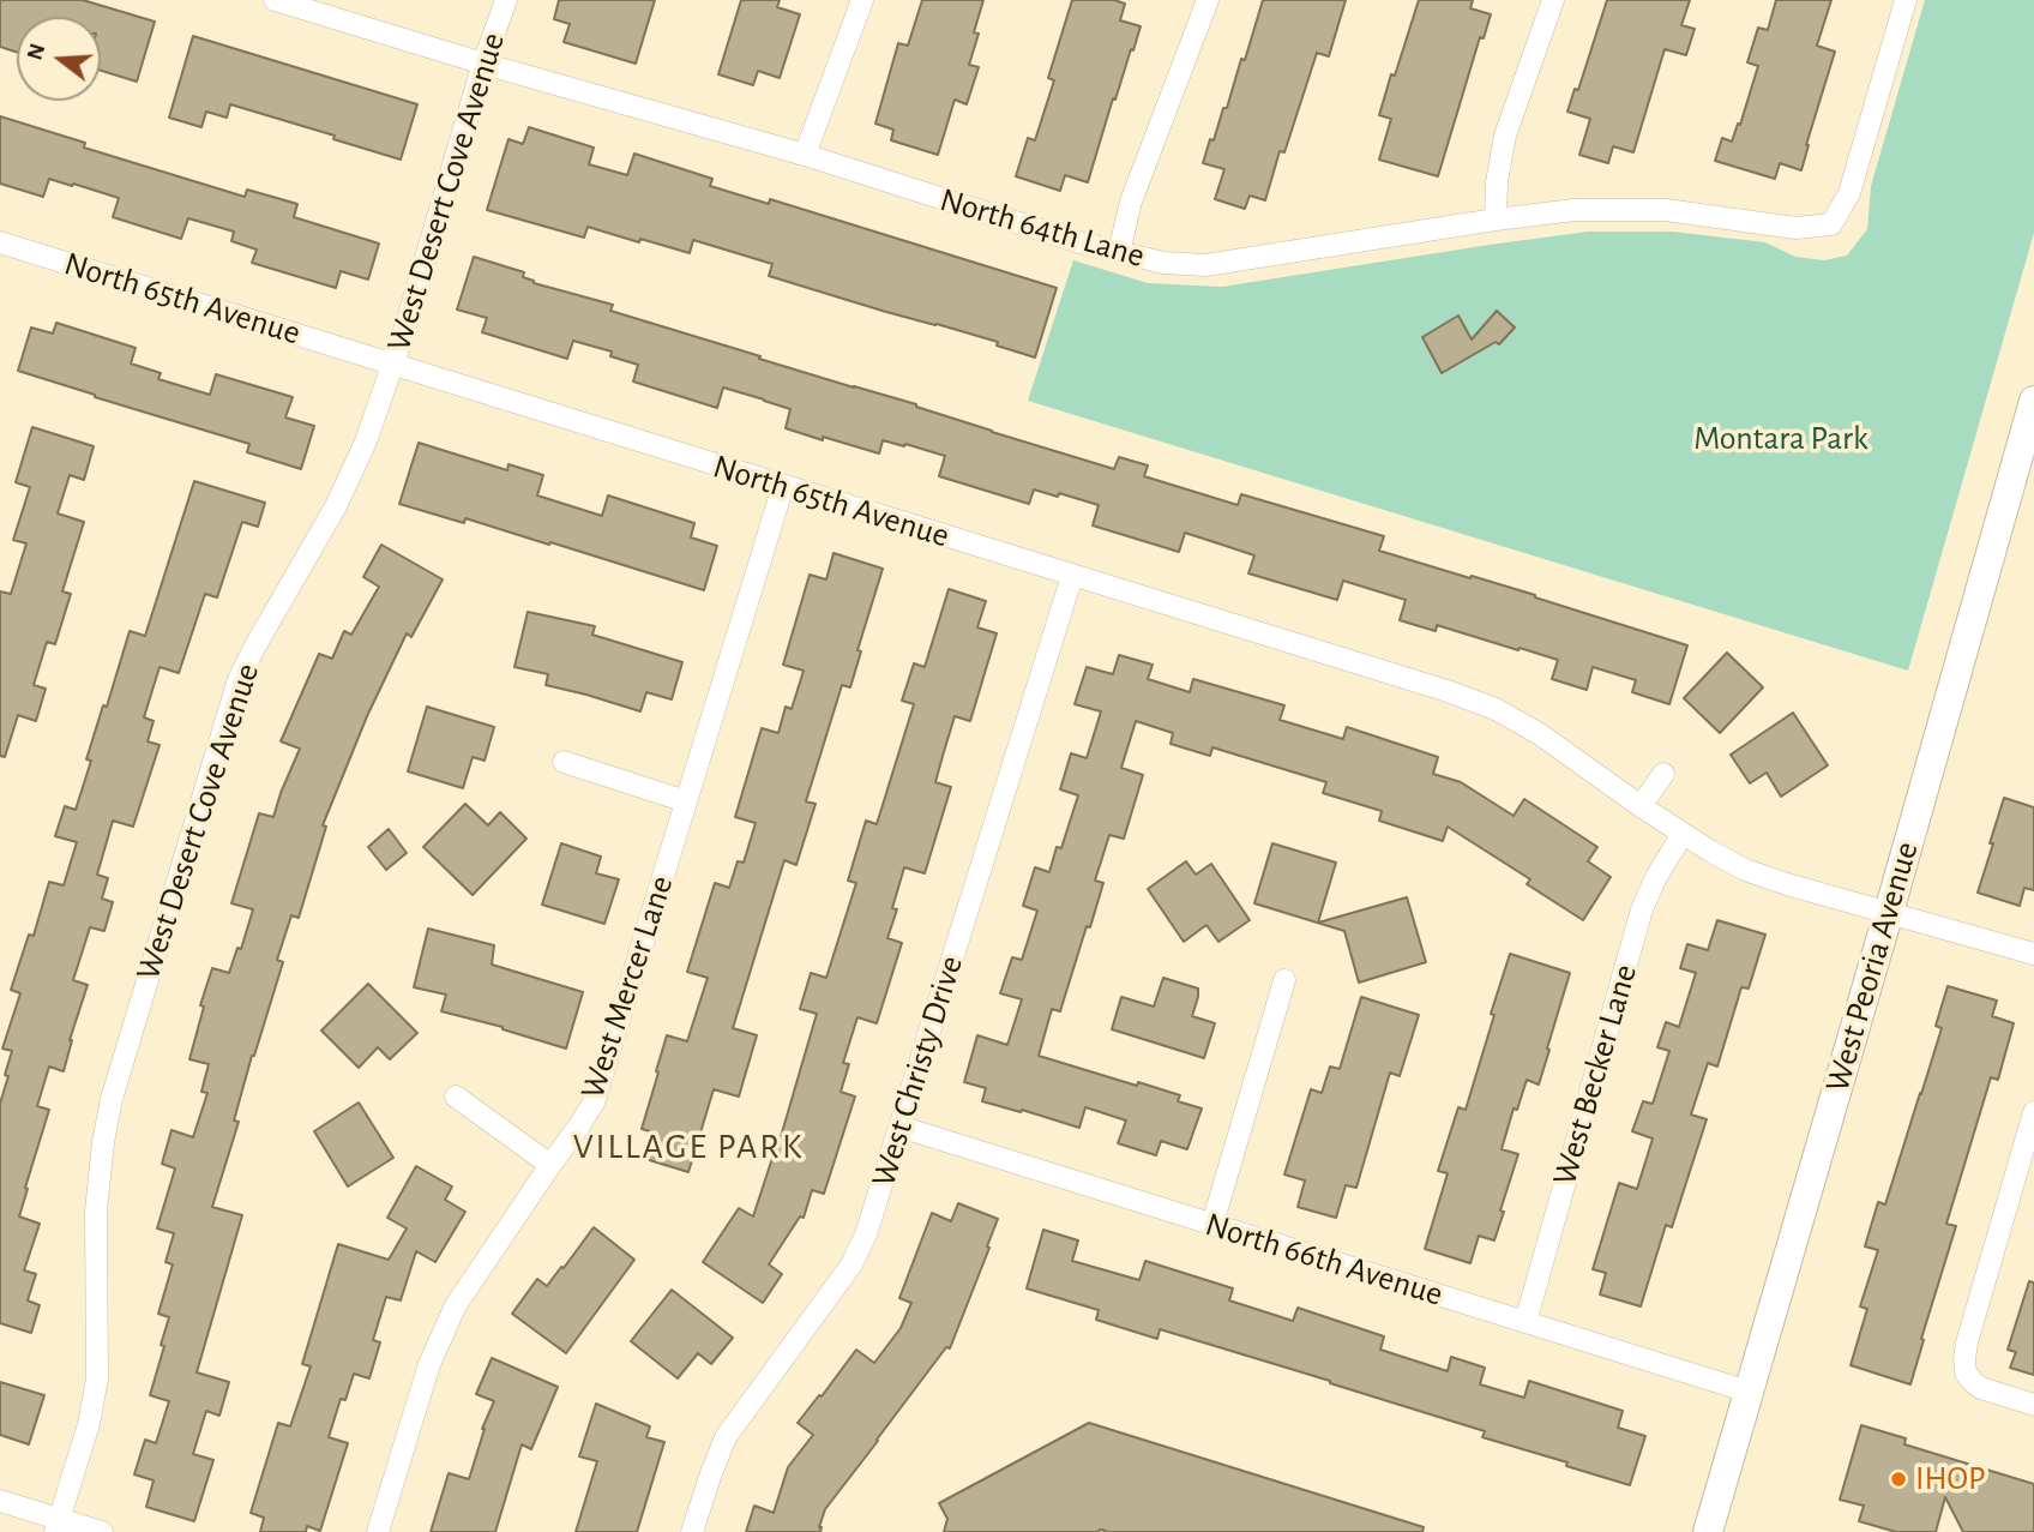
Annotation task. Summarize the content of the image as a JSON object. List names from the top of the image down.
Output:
{
  "streets": {
    "main road": ["West Peoria Avenue"],
    "street": [
      "West Desert Cove Avenue",
      "North 64th Lane",
      "North 65th Avenue",
      "West Mercer Lane",
      "West Christy Drive",
      "West Becker Lane",
      "North 66th Avenue"
    ]
  },
  "crossings": [
    ["West Desert Cove Avenue", "North 64th Lane"],
    ["West Desert Cove Avenue", "North 65th Avenue"],
    ["North 65th Avenue", "West Peoria Avenue"],
    ["North 65th Avenue", "West Mercer Lane"],
    ["North 65th Avenue", "West Christy Drive"],
    ["North 65th Avenue", "West Becker Lane"],
    ["West Peoria Avenue", "North 66th Avenue"],
    ["West Christy Drive", "North 66th Avenue"],
    ["West Becker Lane", "North 66th Avenue"]
  ],
  "districts": ["VILLAGE PARK"],
  "parks": ["Montara Park"],
  "places": ["IHOP"],
  "north": "left"
}
